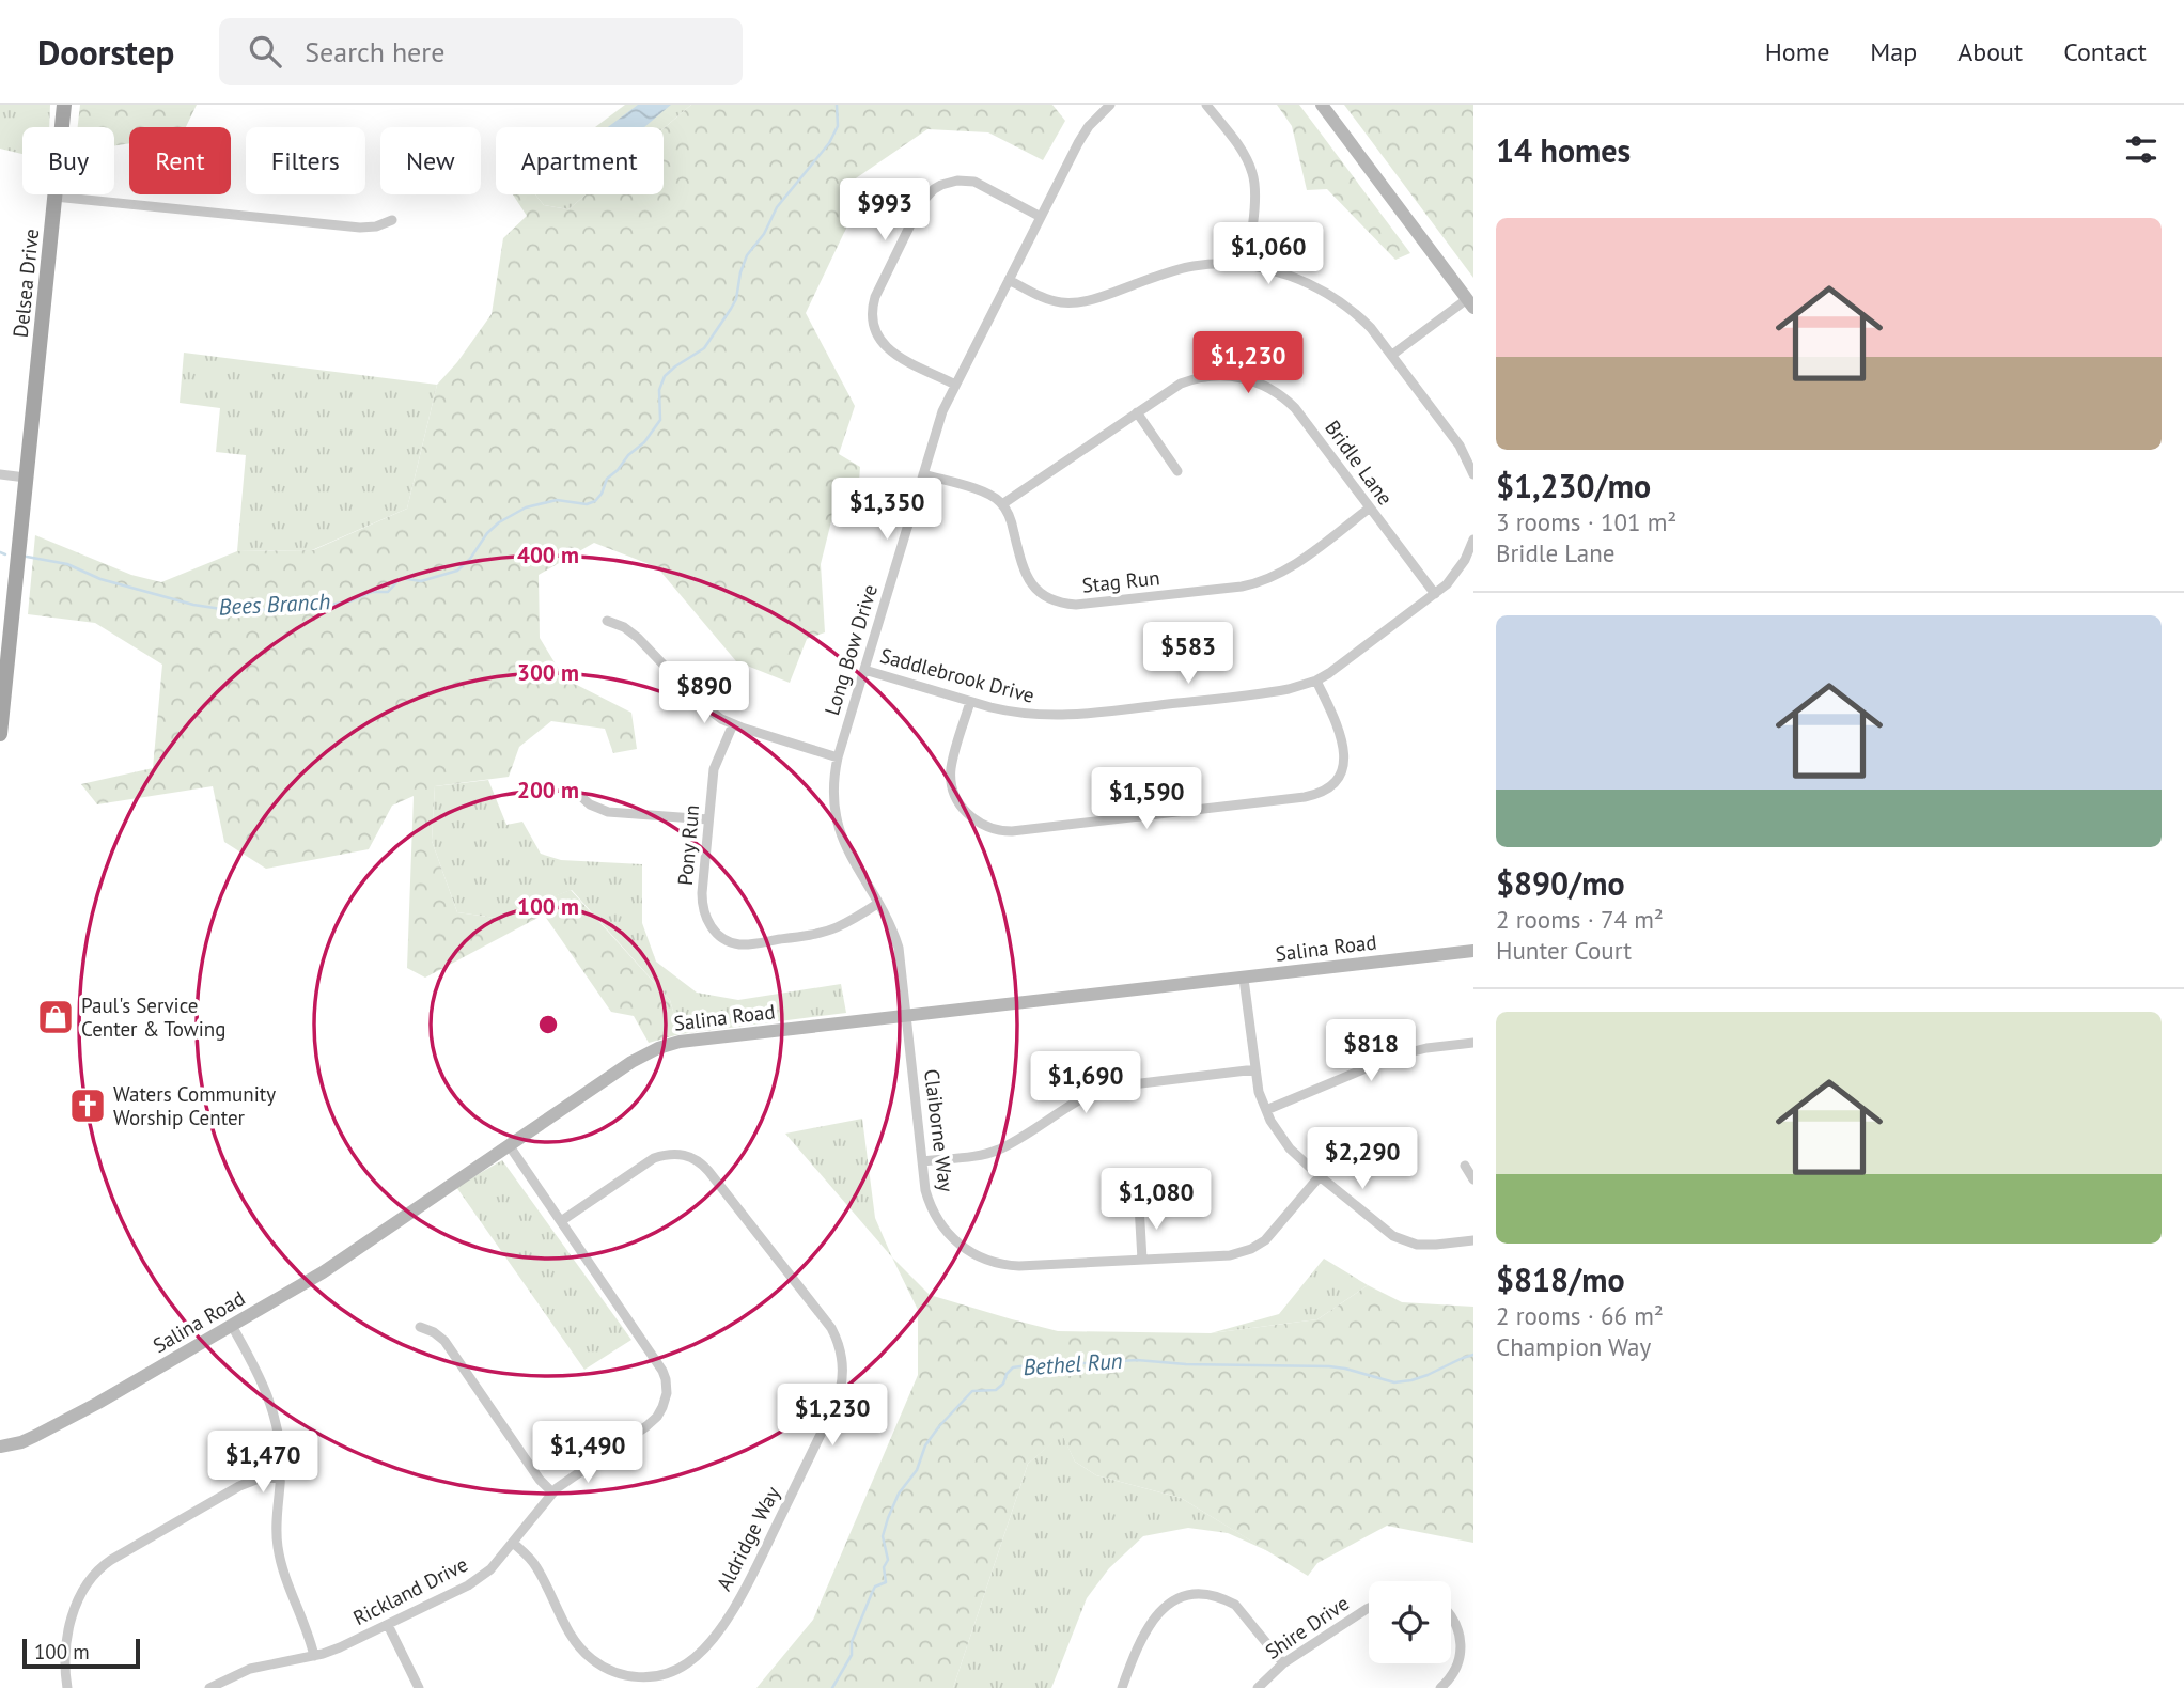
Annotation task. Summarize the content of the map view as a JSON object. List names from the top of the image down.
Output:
{
  "streets": {
    "main road": ["Delsea Drive"],
    "street": [
      "Bridle Lane",
      "Stag Run",
      "Long Bow Drive",
      "Saddlebrook Drive",
      "Pony Run",
      "Salina Road",
      "Claiborne Way",
      "Aldridge Way",
      "Rickland Drive",
      "Shire Drive"
    ]
  },
  "crossings": [
    ["Bridle Lane", "Stag Run"],
    ["Bridle Lane", "Saddlebrook Drive"],
    ["Long Bow Drive", "Saddlebrook Drive"],
    ["Long Bow Drive", "Pony Run"],
    ["Long Bow Drive", "Salina Road"],
    ["Long Bow Drive", "Claiborne Way"],
    ["Salina Road", "Claiborne Way"],
    ["Salina Road", "Rickland Drive"],
    ["Aldridge Way", "Rickland Drive"]
  ],
  "water": ["Bees Branch", "Bethel Run"],
  "places": {
    "shop": ["Paul's Service Center & Towing"],
    "church": ["Waters Community Worship Center"]
  },
  "scale_bar": "100 m",
  "page": {
    "header": "Doorstep",
    "search": "Search here",
    "nav": [
      "Home",
      "Map",
      "About",
      "Contact"
    ],
    "heading": "14 homes",
    "chip": [
      "Buy",
      "Rent",
      "Filters",
      "New",
      "Apartment"
    ],
    "price": [
      "$993",
      "$1,060",
      "$1,230",
      "$1,350",
      "$583",
      "$890",
      "$1,590",
      "$818",
      "$1,690",
      "$2,290",
      "$1,080",
      "$1,230",
      "$1,490",
      "$1,470"
    ],
    "list": [
      {
        "name": "$1,230/mo",
        "note": "3 rooms · 101 m² · Bridle Lane"
      },
      {
        "name": "$890/mo",
        "note": "2 rooms · 74 m² · Hunter Court"
      },
      {
        "name": "$818/mo",
        "note": "2 rooms · 66 m² · Champion Way"
      }
    ],
    "scale": "100 m"
  },
  "rings": [
    "400 m",
    "300 m",
    "200 m",
    "100 m"
  ]
}
